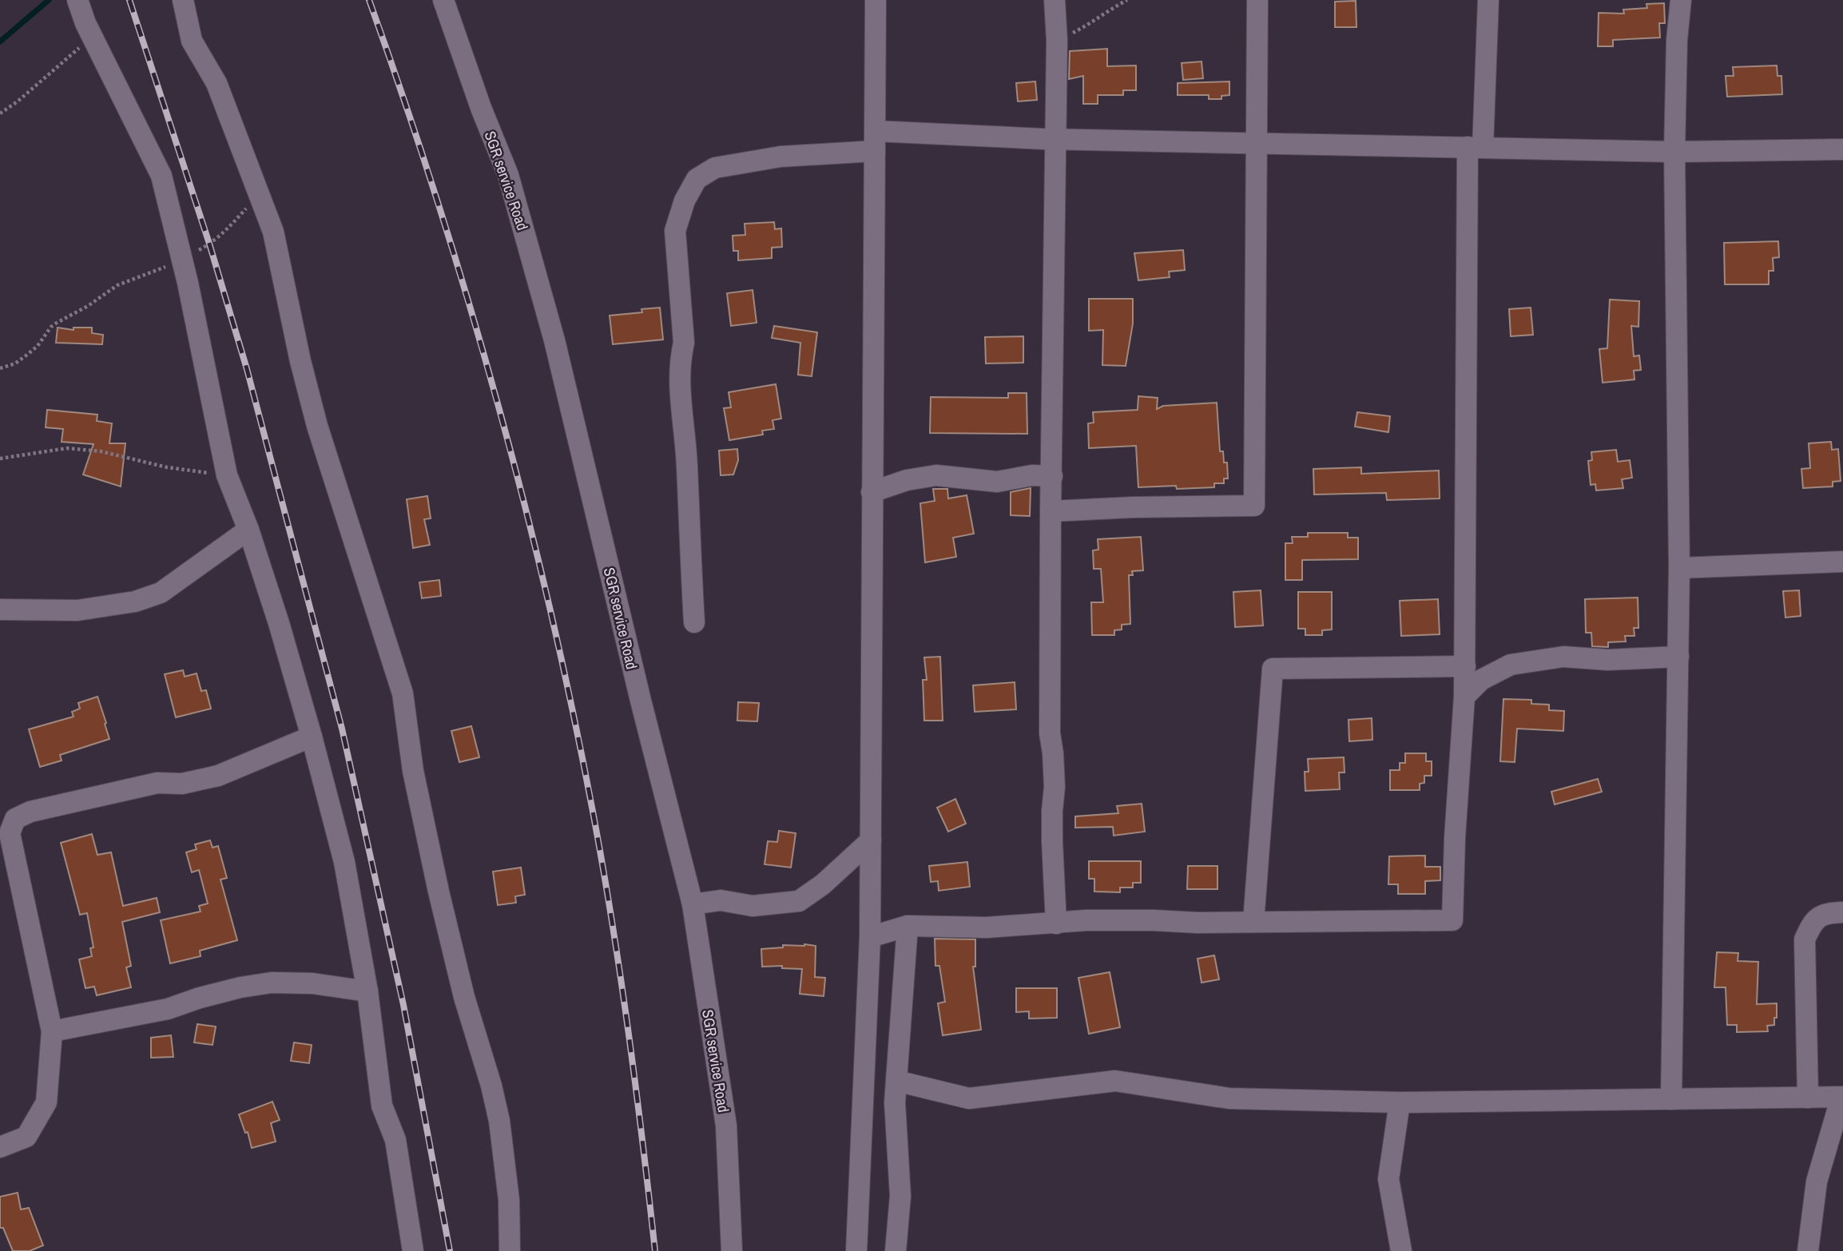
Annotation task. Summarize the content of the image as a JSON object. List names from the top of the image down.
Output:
{
  "streets": {
    "street": ["SGR service Road"]
  }
}
